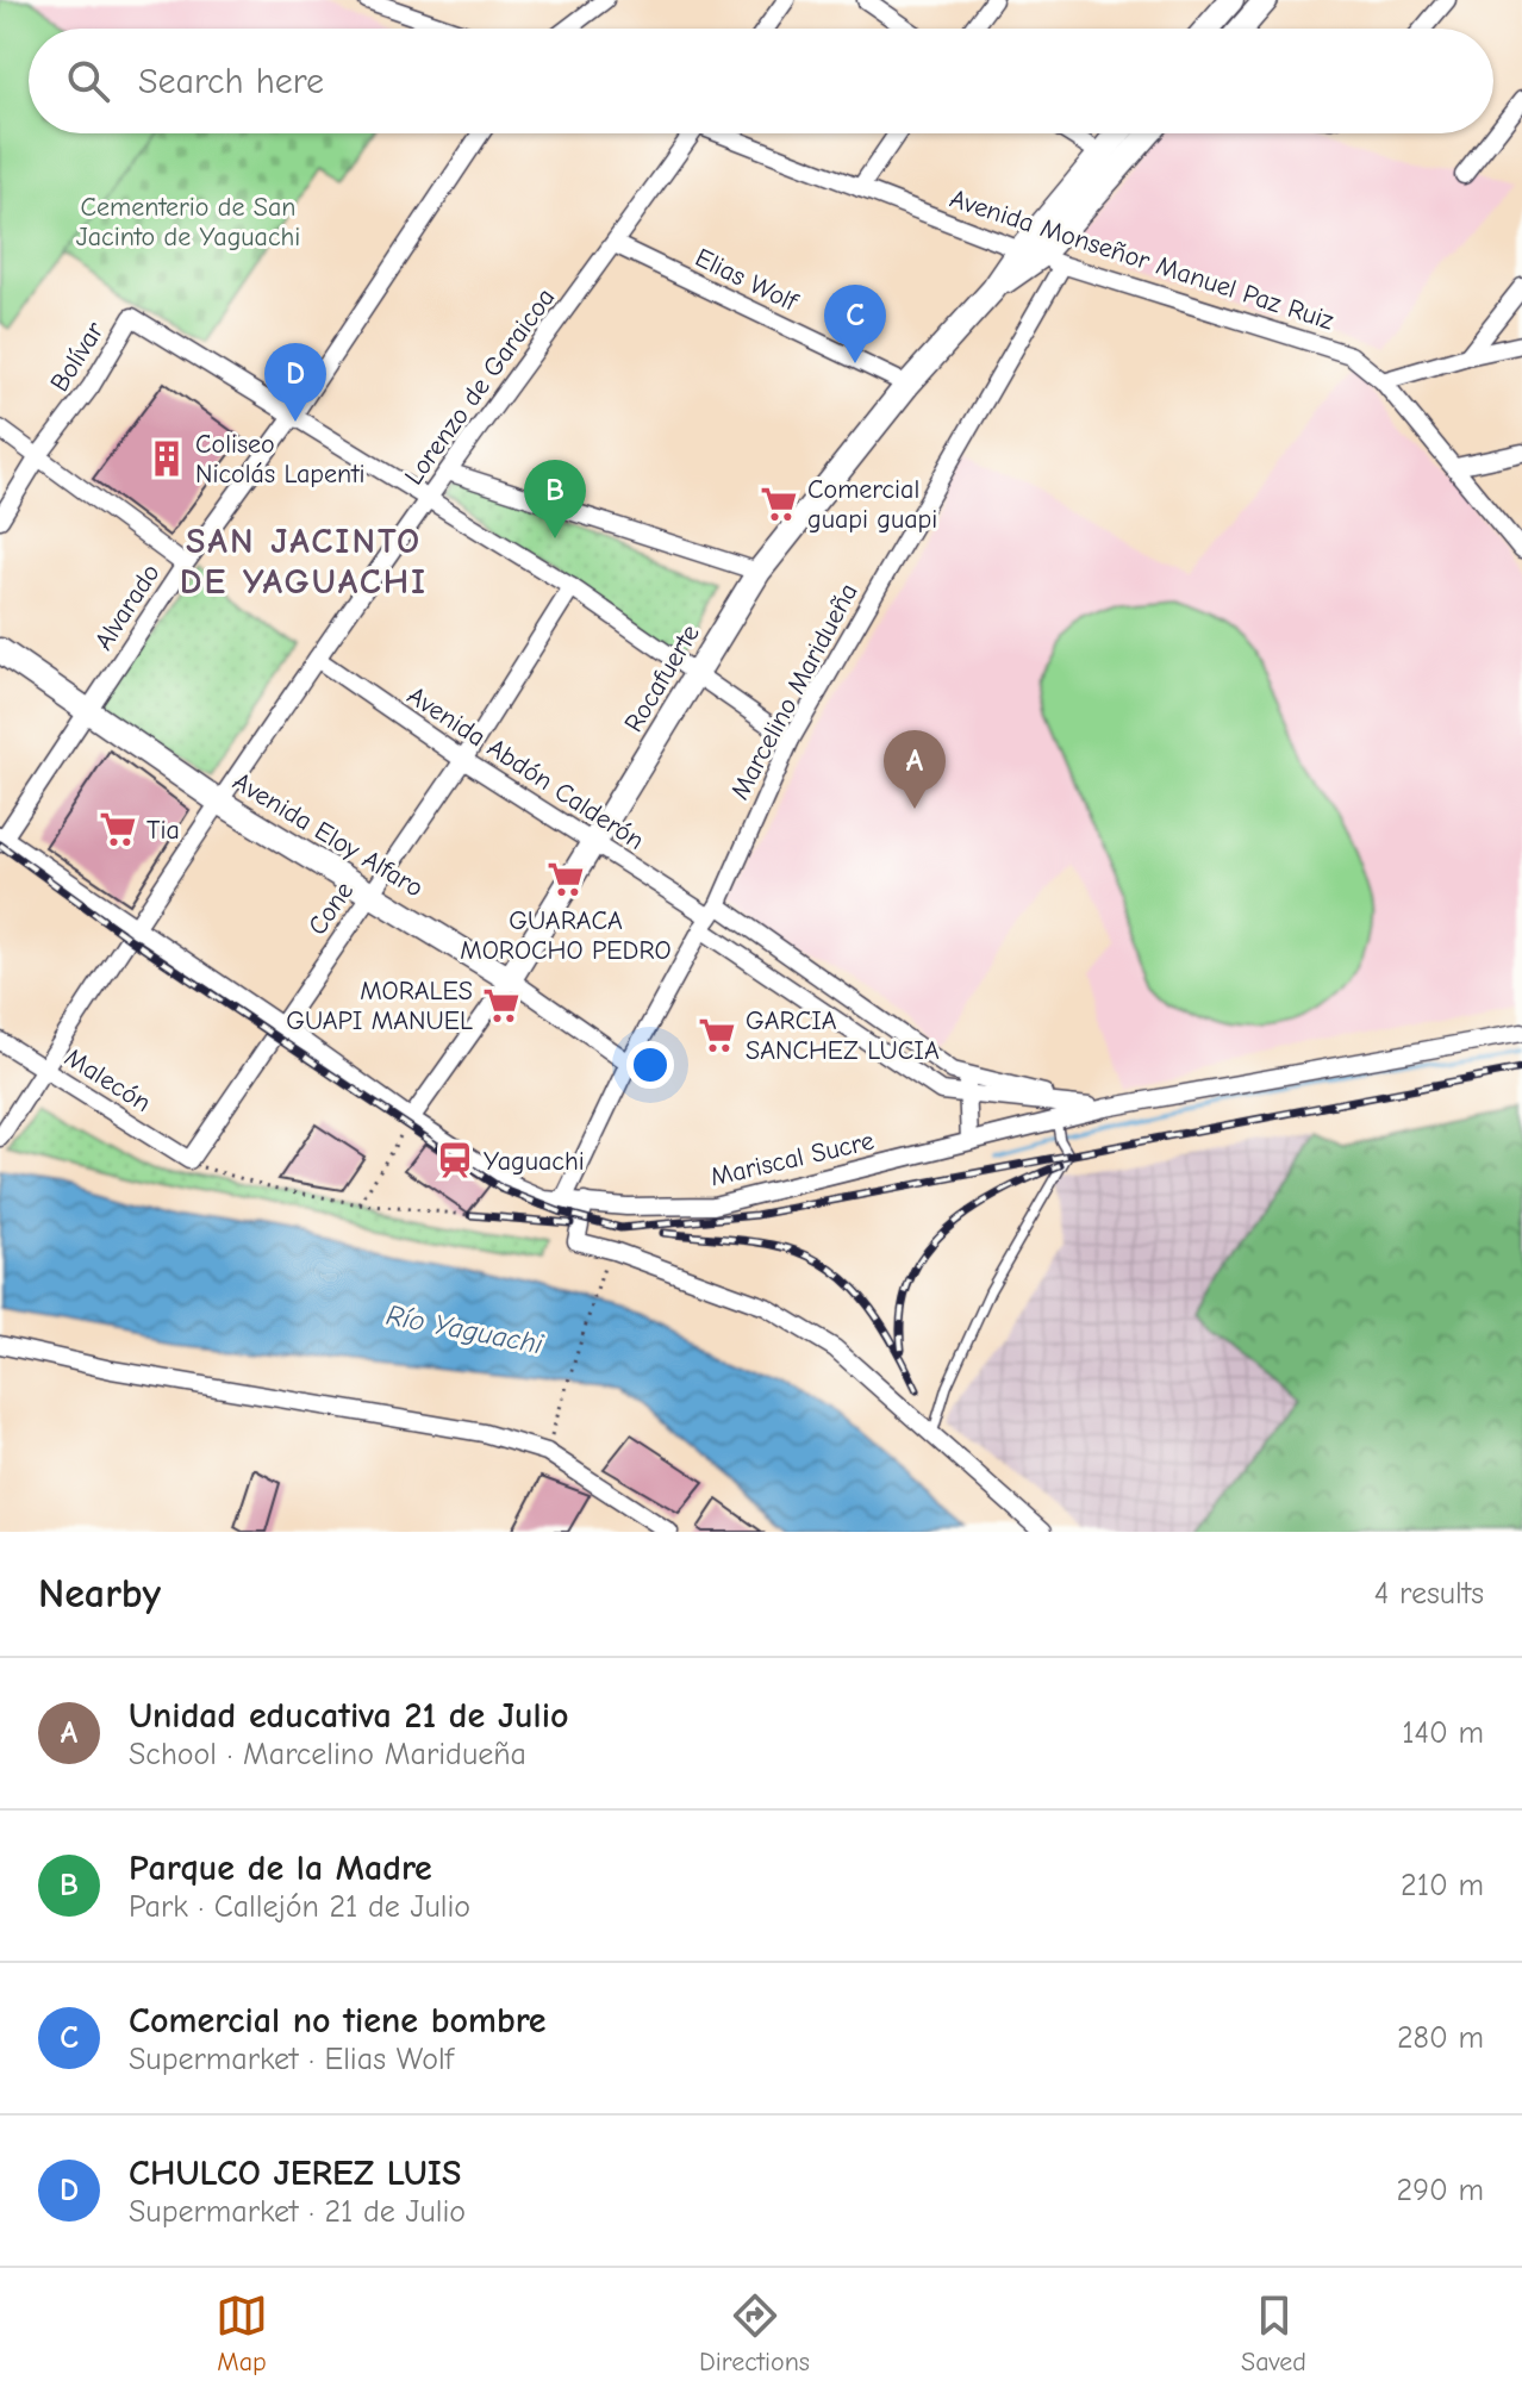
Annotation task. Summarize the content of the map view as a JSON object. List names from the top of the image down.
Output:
{
  "streets": {
    "street": [
      "Avenida Monseñor Manuel Paz Ruiz",
      "Elias Wolf",
      "Bolívar",
      "Lorenzo de Garaicoa",
      "Alvarado",
      "Rocafuerte",
      "Marcelino Maridueña",
      "Avenida Abdón Calderón",
      "Avenida Eloy Alfaro",
      "Cone",
      "Malecón",
      "Mariscal Sucre"
    ]
  },
  "crossings": [
    ["Avenida Monseñor Manuel Paz Ruiz", "Rocafuerte"],
    ["Avenida Monseñor Manuel Paz Ruiz", "Marcelino Maridueña"],
    ["Elias Wolf", "Lorenzo de Garaicoa"],
    ["Elias Wolf", "Rocafuerte"],
    ["Bolívar", "Alvarado"],
    ["Lorenzo de Garaicoa", "Avenida Abdón Calderón"],
    ["Lorenzo de Garaicoa", "Avenida Eloy Alfaro"],
    ["Lorenzo de Garaicoa", "Malecón"],
    ["Lorenzo de Garaicoa", "Mariscal Sucre"],
    ["Alvarado", "Avenida Eloy Alfaro"],
    ["Alvarado", "Mariscal Sucre"],
    ["Rocafuerte", "Marcelino Maridueña"],
    ["Rocafuerte", "Avenida Abdón Calderón"],
    ["Rocafuerte", "Avenida Eloy Alfaro"],
    ["Rocafuerte", "Mariscal Sucre"],
    ["Marcelino Maridueña", "Avenida Abdón Calderón"],
    ["Marcelino Maridueña", "Avenida Eloy Alfaro"],
    ["Marcelino Maridueña", "Mariscal Sucre"],
    ["Avenida Abdón Calderón", "Cone"],
    ["Avenida Abdón Calderón", "Mariscal Sucre"],
    ["Avenida Eloy Alfaro", "Cone"],
    ["Cone", "Malecón"],
    ["Cone", "Mariscal Sucre"]
  ],
  "districts": ["SAN JACINTO DE YAGUACHI"],
  "water": ["Río Yaguachi"],
  "parks": ["Cementerio de San Jacinto de Yaguachi"],
  "places": {
    "building": ["Coliseo Nicolás Lapenti"],
    "supermarket": [
      "Comercial guapi guapi",
      "Tia",
      "GUARACA MOROCHO PEDRO",
      "MORALES GUAPI MANUEL",
      "GARCIA SANCHEZ LUCIA"
    ],
    "station": ["Yaguachi"]
  },
  "page": {
    "search": "Search here",
    "pins": [
      "C",
      "D",
      "B",
      "A"
    ],
    "heading": ["Nearby", "4 results"],
    "list": [
      {
        "mark": "A",
        "name": "Unidad educativa 21 de Julio",
        "note": "School · Marcelino Maridueña",
        "value": "140 m"
      },
      {
        "mark": "B",
        "name": "Parque de la Madre",
        "note": "Park · Callejón 21 de Julio",
        "value": "210 m"
      },
      {
        "mark": "C",
        "name": "Comercial no tiene bombre",
        "note": "Supermarket · Elias Wolf",
        "value": "280 m"
      },
      {
        "mark": "D",
        "name": "CHULCO JEREZ LUIS",
        "note": "Supermarket · 21 de Julio",
        "value": "290 m"
      }
    ],
    "nav": ["Map", "Directions", "Saved"]
  }
}
